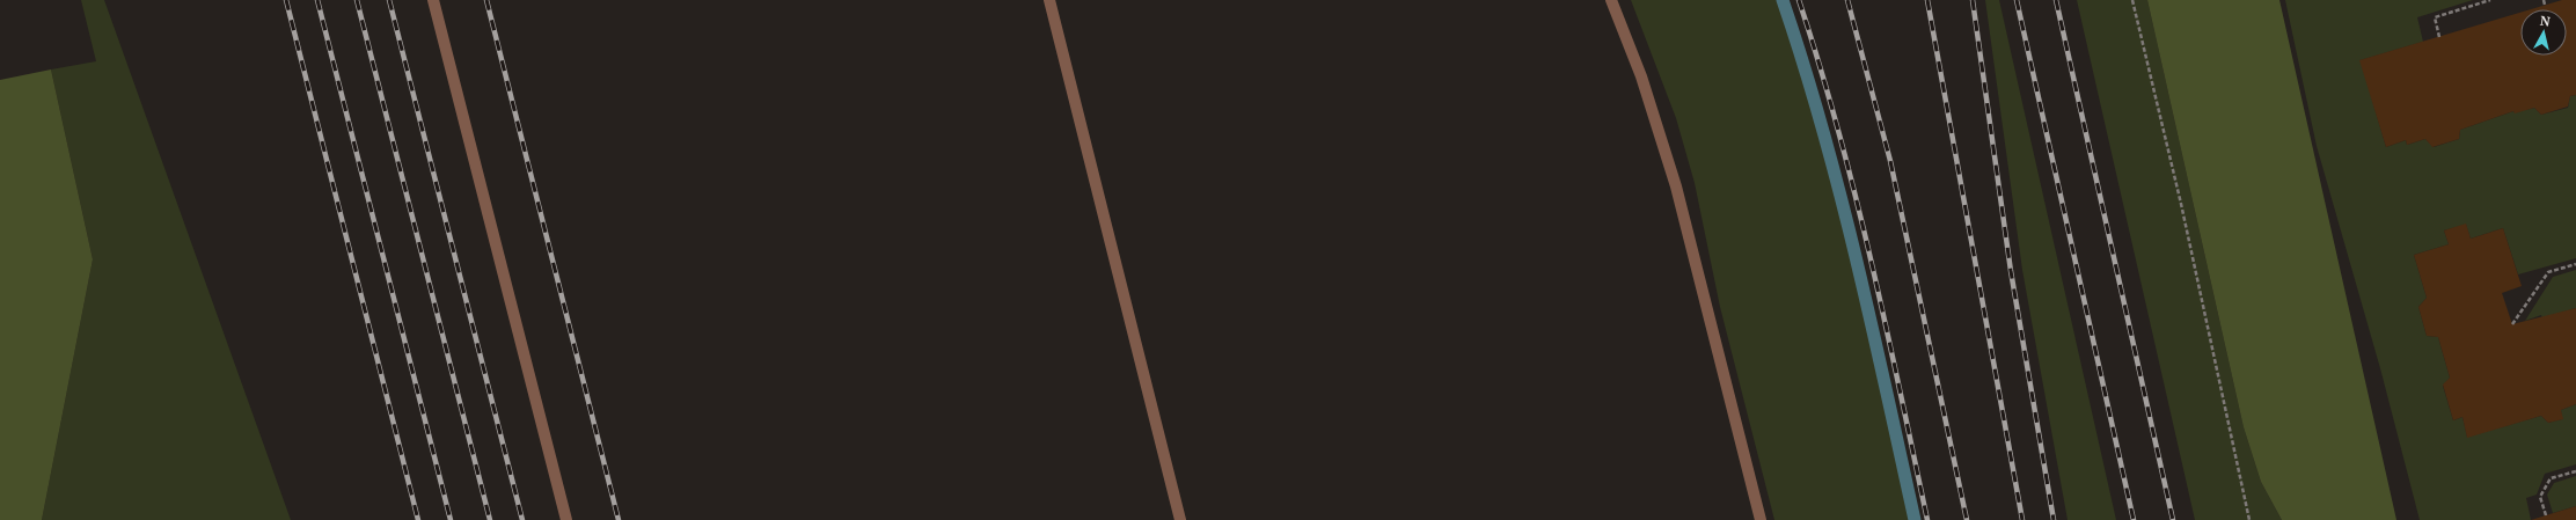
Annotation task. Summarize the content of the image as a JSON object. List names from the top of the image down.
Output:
{
  "north": "top"
}
